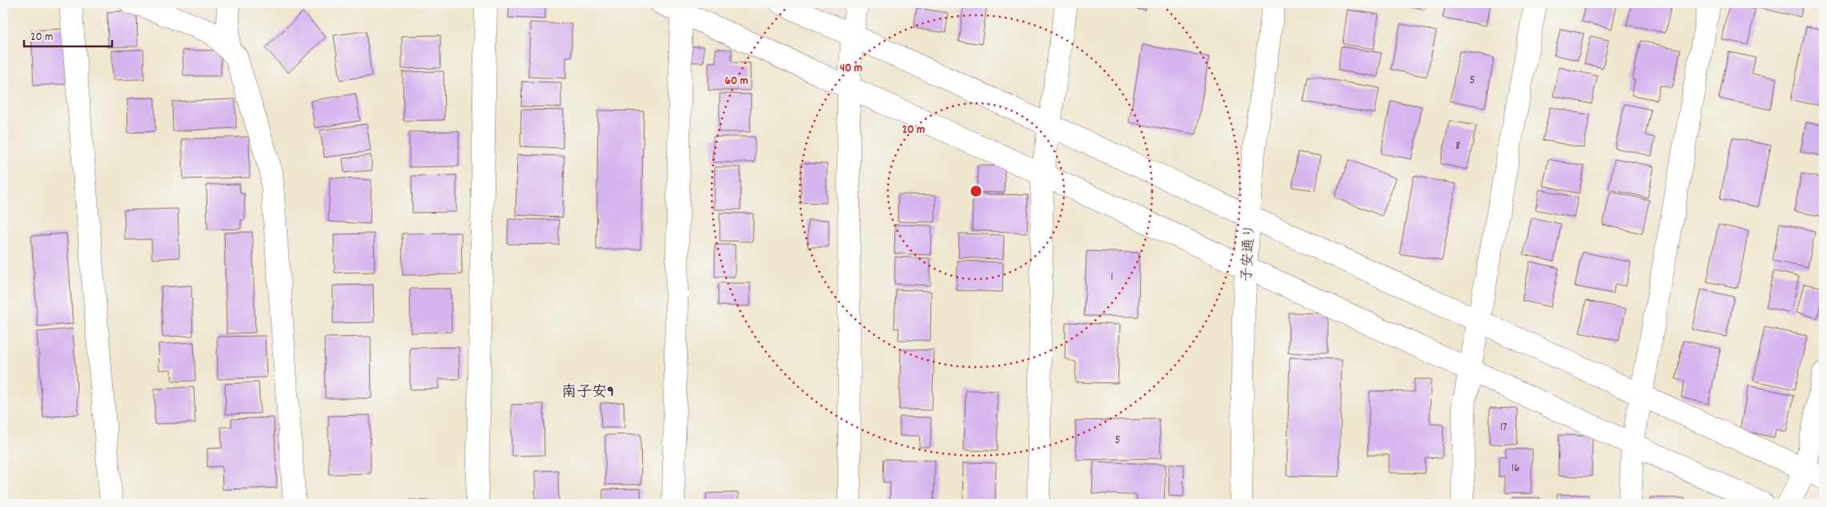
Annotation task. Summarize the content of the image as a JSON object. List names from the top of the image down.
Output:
{
  "streets": {
    "street": ["子安通り"]
  },
  "districts": ["南子安9"],
  "house_numbers": [
    "5",
    "8",
    "1",
    "17",
    "5",
    "16"
  ],
  "scale_bar": "20 m",
  "rings": ["40 m", "60 m", "20 m"]
}
